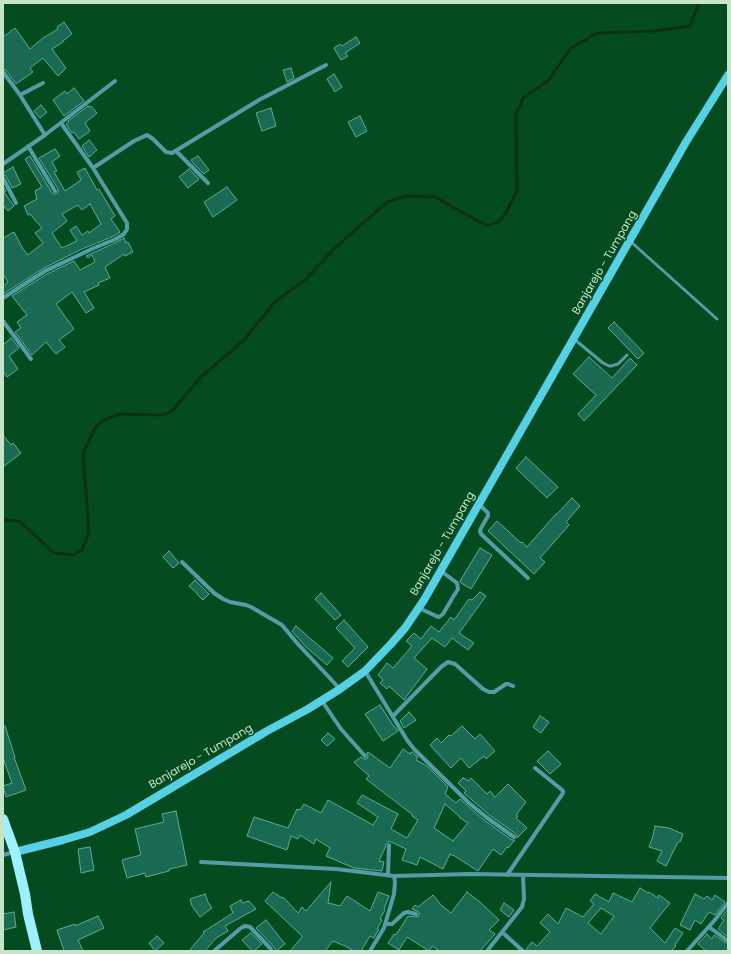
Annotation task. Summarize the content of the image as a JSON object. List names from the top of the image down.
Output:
{
  "streets": {
    "main road": ["Banjarejo - Tumpang"]
  }
}
